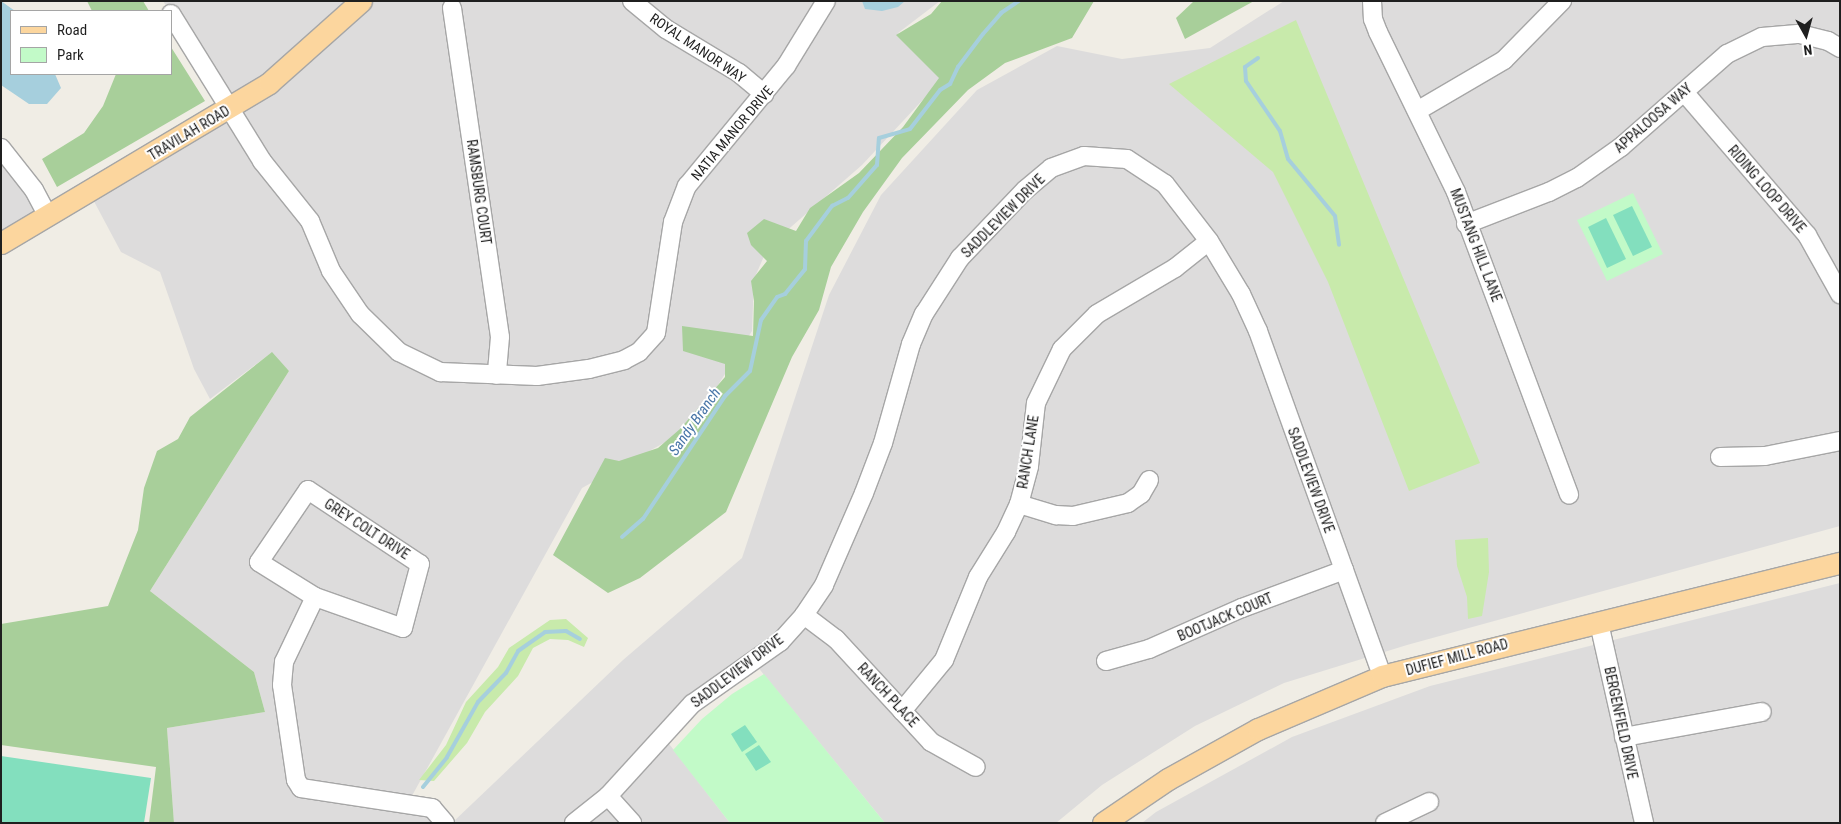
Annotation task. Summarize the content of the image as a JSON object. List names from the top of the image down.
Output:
{
  "streets": {
    "main road": ["TRAVILAH ROAD", "DUFIEF MILL ROAD"],
    "street": [
      "ROYAL MANOR WAY",
      "APPALOOSA WAY",
      "NATIA MANOR DRIVE",
      "RIDING LOOP DRIVE",
      "RAMSBURG COURT",
      "SADDLEVIEW DRIVE",
      "MUSTANG HILL LANE",
      "RANCH LANE",
      "GREY COLT DRIVE",
      "BOOTJACK COURT",
      "RANCH PLACE",
      "BERGENFIELD DRIVE"
    ]
  },
  "crossings": [
    ["ROYAL MANOR WAY", "NATIA MANOR DRIVE"],
    ["APPALOOSA WAY", "RIDING LOOP DRIVE"],
    ["APPALOOSA WAY", "MUSTANG HILL LANE"],
    ["TRAVILAH ROAD", "NATIA MANOR DRIVE"],
    ["NATIA MANOR DRIVE", "RAMSBURG COURT"],
    ["SADDLEVIEW DRIVE", "RANCH LANE"],
    ["SADDLEVIEW DRIVE", "BOOTJACK COURT"],
    ["SADDLEVIEW DRIVE", "DUFIEF MILL ROAD"],
    ["SADDLEVIEW DRIVE", "RANCH PLACE"],
    ["RANCH LANE", "RANCH PLACE"],
    ["DUFIEF MILL ROAD", "BERGENFIELD DRIVE"]
  ],
  "water": ["Sandy Branch"],
  "legend": ["Road", "Park"],
  "north": "bottom"
}
